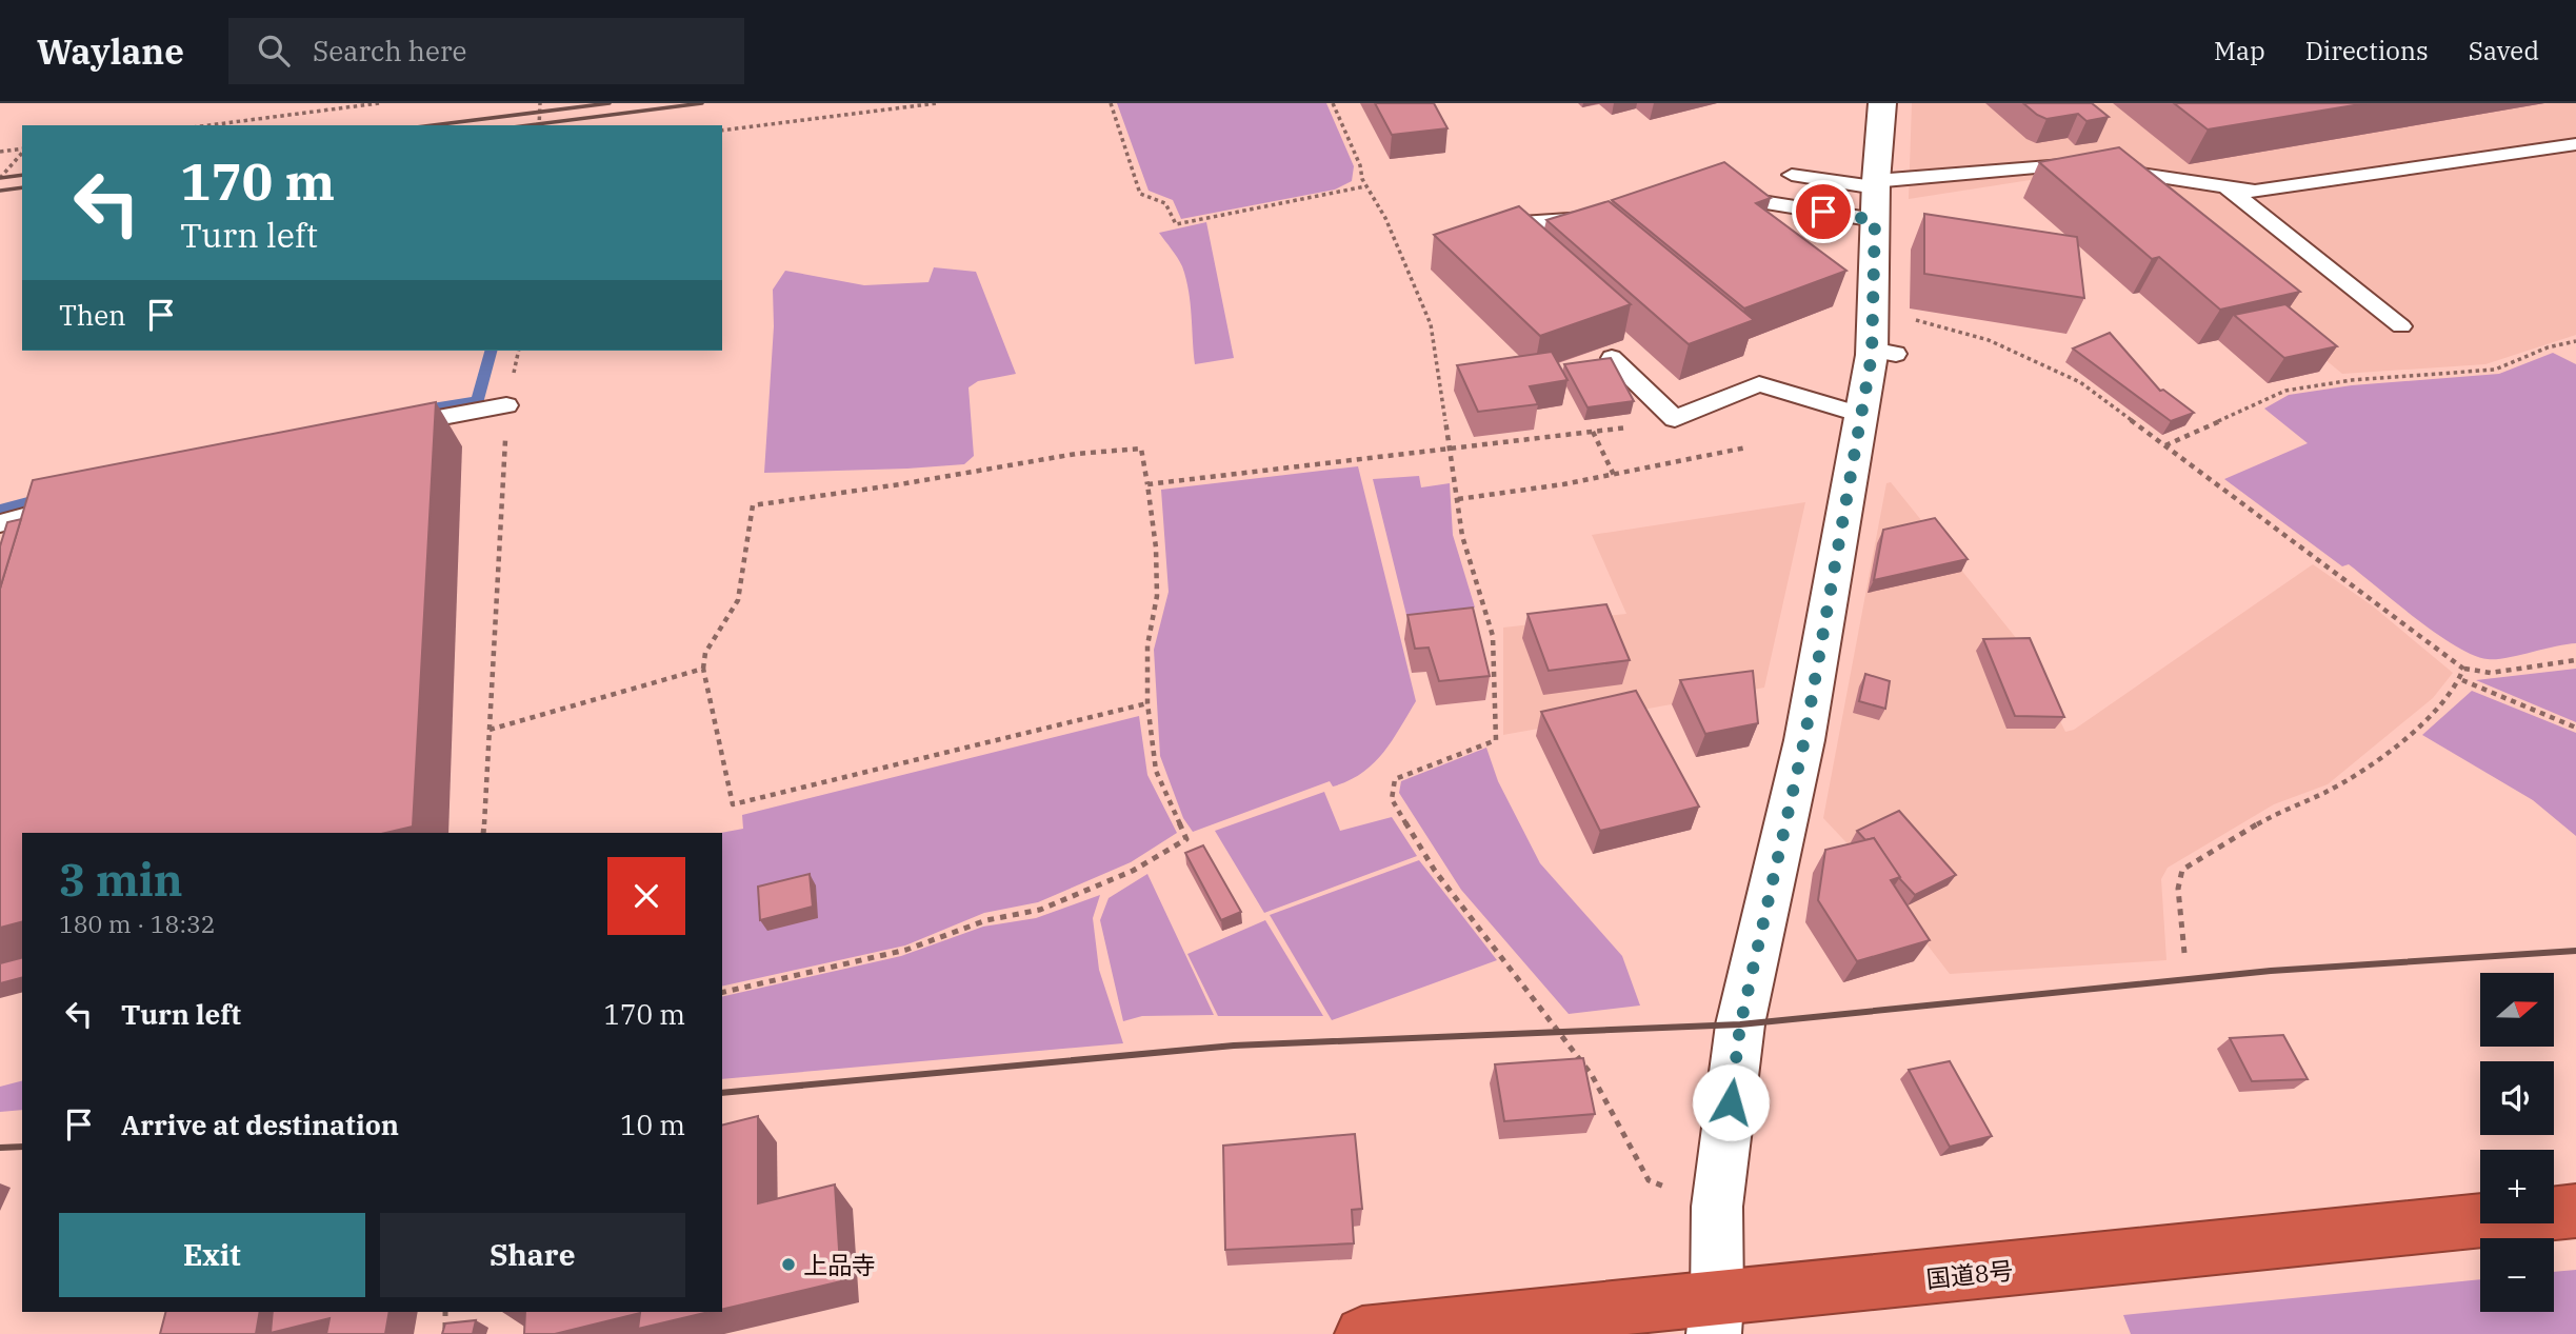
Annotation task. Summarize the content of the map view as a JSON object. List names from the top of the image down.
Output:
{
  "streets": {
    "highway": ["国道8号"]
  },
  "places": ["上品寺"],
  "north": "right",
  "page": {
    "header": "Waylane",
    "search": "Search here",
    "nav": ["Map", "Directions", "Saved"],
    "turn": ["170 m", "Turn left"],
    "then": "Then",
    "heading": ["3 min", "180 m · 18:32"],
    "list": [
      {
        "name": "Turn left",
        "value": "170 m"
      },
      {
        "name": "Arrive at destination",
        "value": "10 m"
      }
    ],
    "map_buttons": ["+", "−"],
    "buttons": ["Exit", "Share"]
  }
}
